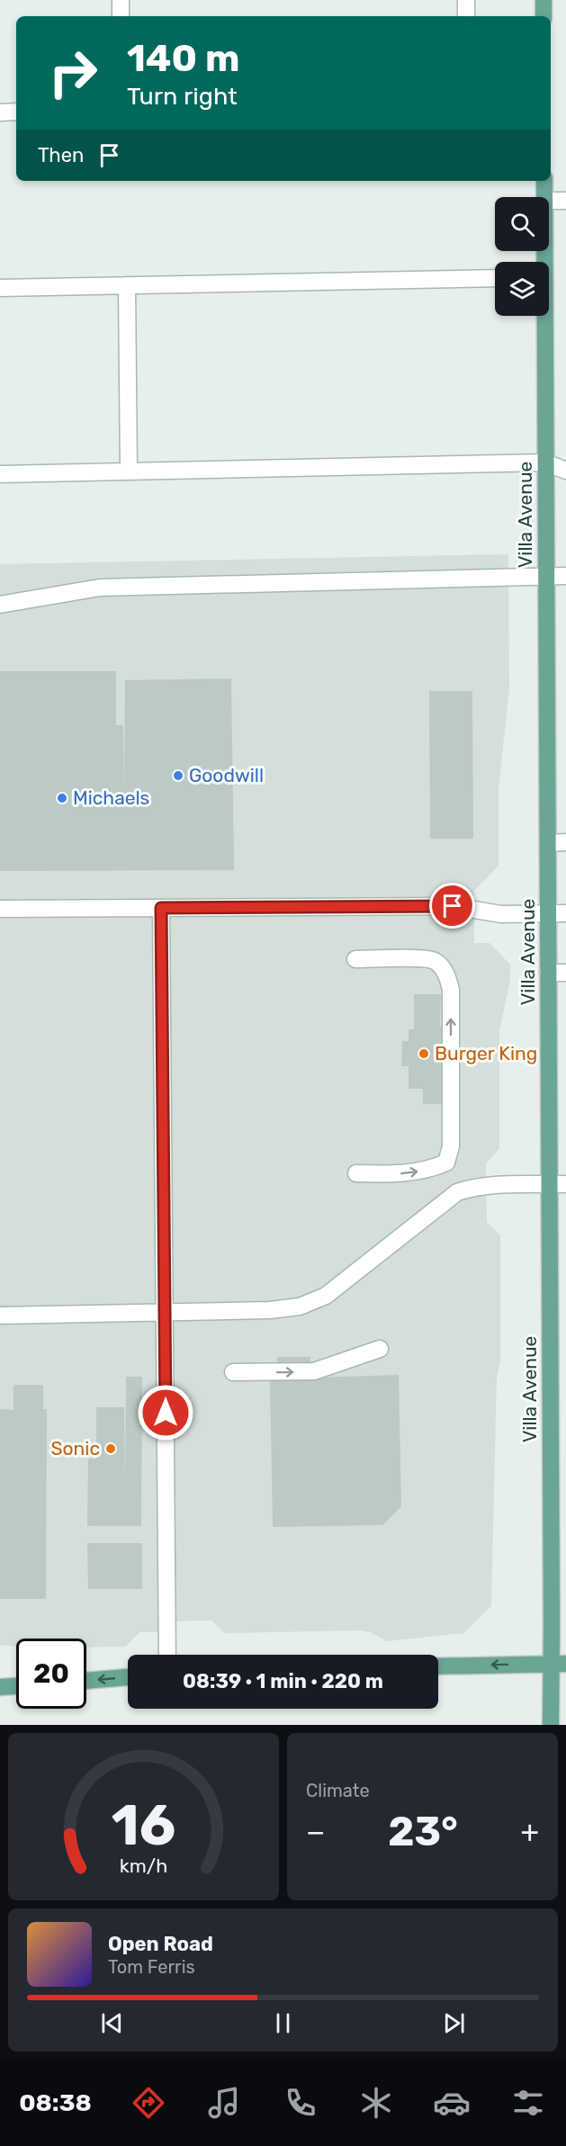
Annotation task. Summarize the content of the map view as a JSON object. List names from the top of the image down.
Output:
{
  "streets": {
    "main road": ["Villa Avenue"]
  },
  "places": [
    "Goodwill",
    "Michaels",
    "Burger King",
    "Sonic"
  ],
  "page": {
    "turn": ["140 m", "Turn right"],
    "then": "Then",
    "limit": "20",
    "trip": "08:39 · 1 min · 220 m",
    "tile": "Climate",
    "heat": ["−", "23°", "+"],
    "song": ["Open Road", "Tom Ferris"],
    "tabs": "08:38",
    "gauge": ["16", "km/h"]
  }
}
